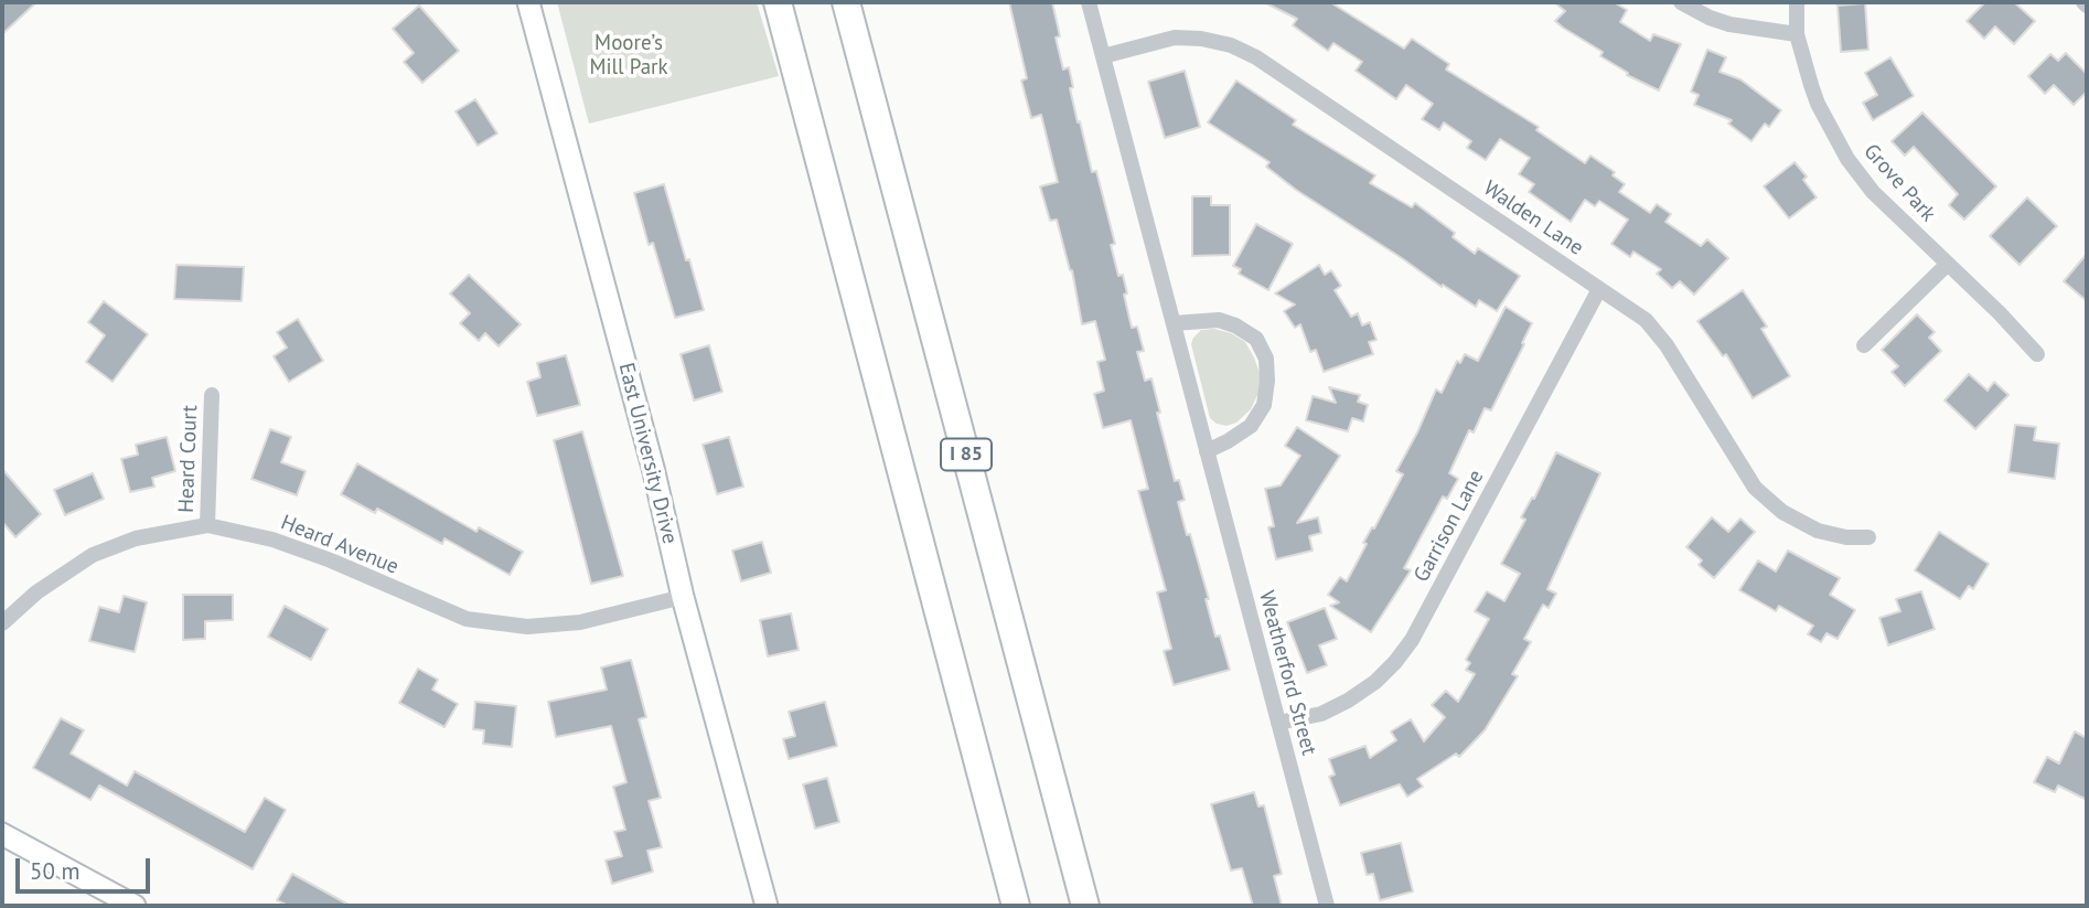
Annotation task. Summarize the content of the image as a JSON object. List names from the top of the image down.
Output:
{
  "streets": {
    "highway": ["I 85"],
    "main road": ["East University Drive"],
    "street": [
      "Grove Park",
      "Walden Lane",
      "Heard Court",
      "Garrison Lane",
      "Heard Avenue",
      "Weatherford Street"
    ]
  },
  "crossings": [
    ["Walden Lane", "Garrison Lane"],
    ["Walden Lane", "Weatherford Street"],
    ["East University Drive", "Heard Avenue"],
    ["Heard Court", "Heard Avenue"],
    ["Garrison Lane", "Weatherford Street"]
  ],
  "parks": ["Moore’s Mill Park"],
  "scale_bar": "50 m"
}
